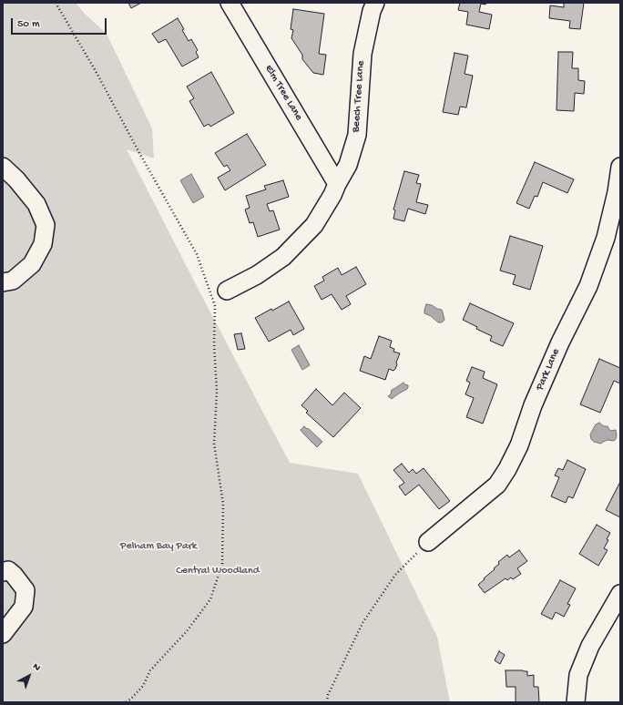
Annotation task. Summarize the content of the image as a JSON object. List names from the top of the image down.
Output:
{
  "streets": {
    "street": ["Elm Tree Lane", "Beech Tree Lane", "Park Lane"]
  },
  "crossings": [
    ["Elm Tree Lane", "Beech Tree Lane"]
  ],
  "parks": ["Pelham Bay Park", "Central Woodland"],
  "scale_bar": "50 m",
  "north": "top right"
}
